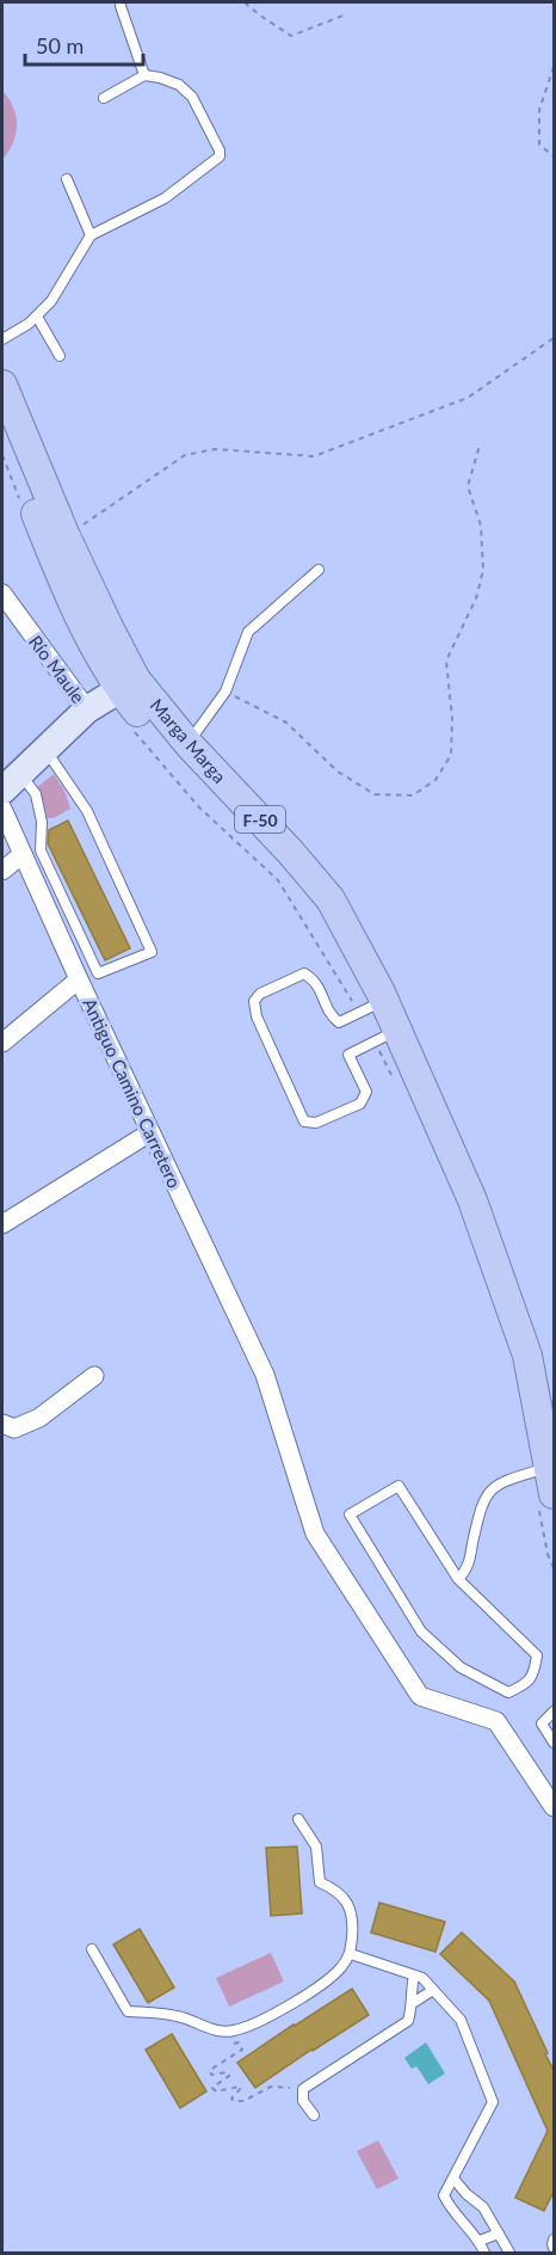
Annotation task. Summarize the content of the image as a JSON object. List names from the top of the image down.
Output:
{
  "streets": {
    "main road": ["Marga Marga", "F-50"],
    "street": ["Río Maule", "Antiguo Camino Carretero"]
  },
  "scale_bar": "50 m"
}
